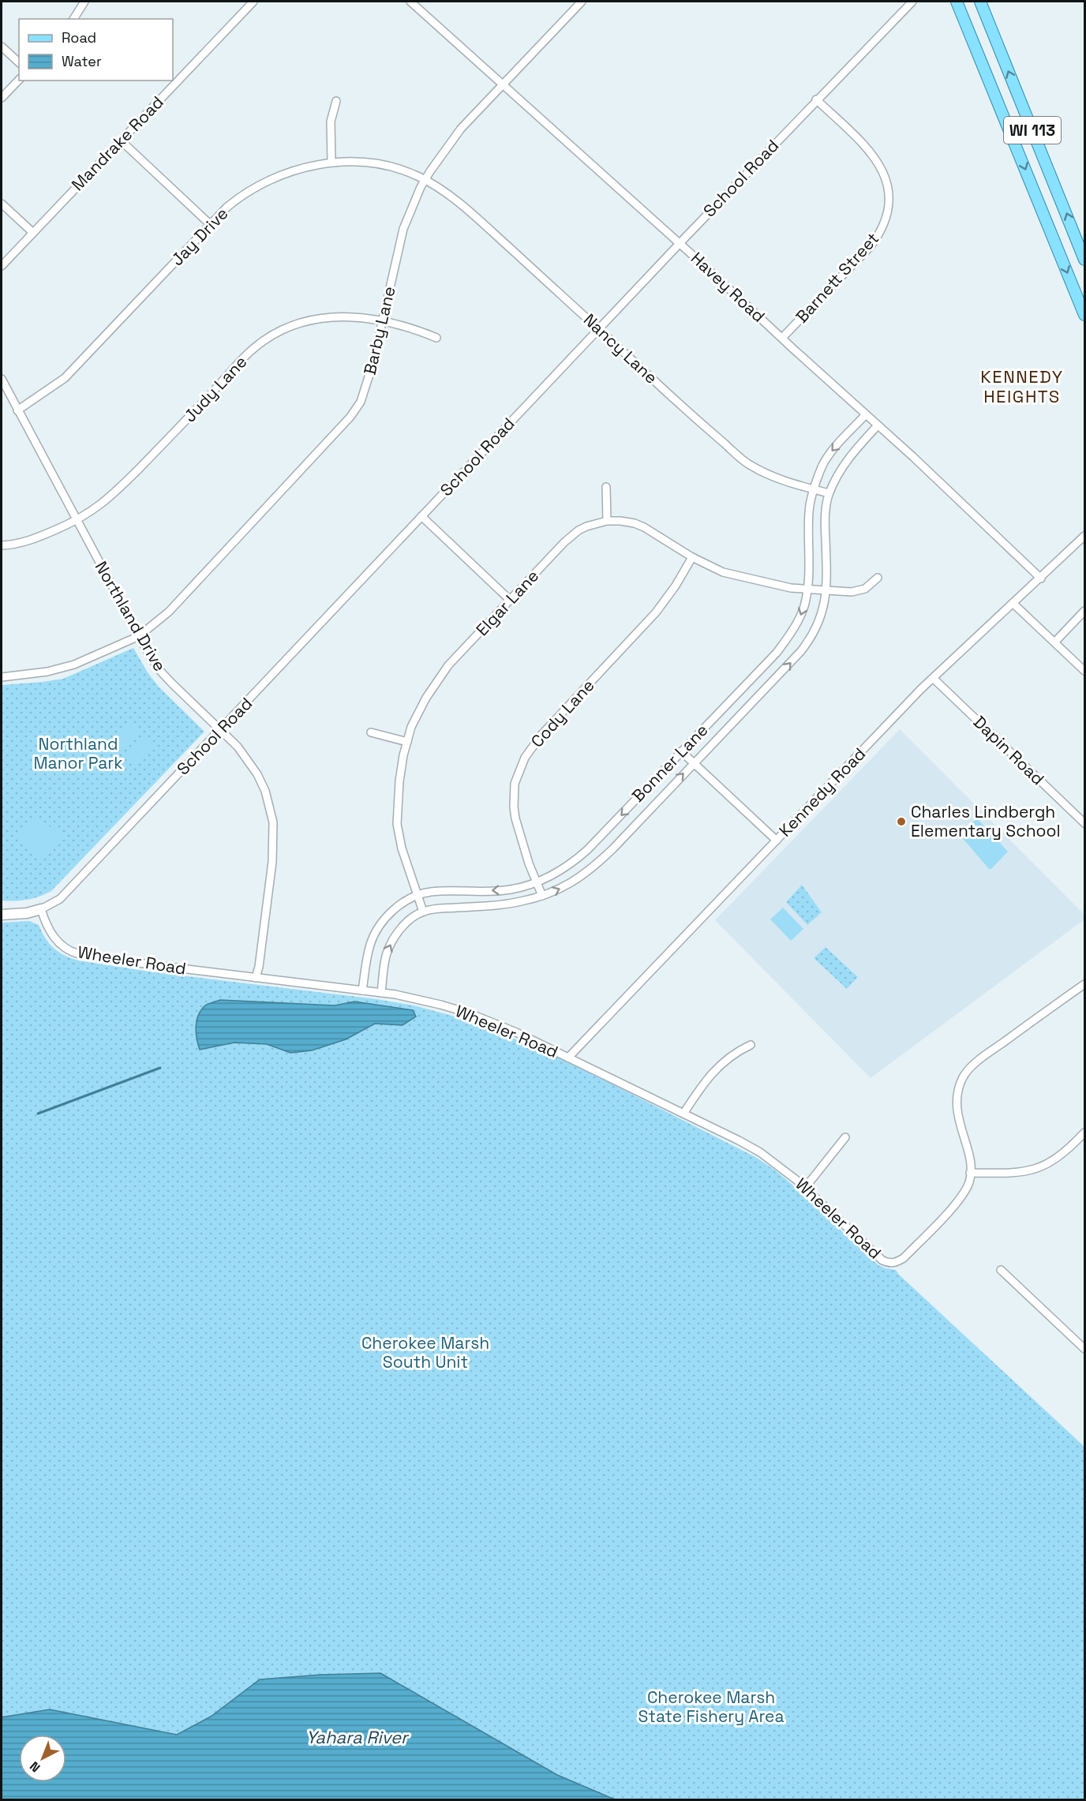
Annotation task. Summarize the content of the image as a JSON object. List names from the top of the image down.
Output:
{
  "streets": {
    "main road": ["WI 113"],
    "street": [
      "Mandrake Road",
      "School Road",
      "Jay Drive",
      "Barnett Street",
      "Havey Road",
      "Barby Lane",
      "Nancy Lane",
      "Judy Lane",
      "Elgar Lane",
      "Northland Drive",
      "Cody Lane",
      "Dapin Road",
      "Bonner Lane",
      "Kennedy Road",
      "Wheeler Road"
    ]
  },
  "crossings": [
    ["School Road", "Barnett Street"],
    ["School Road", "Havey Road"],
    ["School Road", "Nancy Lane"],
    ["School Road", "Northland Drive"],
    ["School Road", "Wheeler Road"],
    ["Jay Drive", "Barby Lane"],
    ["Jay Drive", "Nancy Lane"],
    ["Jay Drive", "Northland Drive"],
    ["Barnett Street", "Havey Road"],
    ["Havey Road", "Barby Lane"],
    ["Havey Road", "Bonner Lane"],
    ["Havey Road", "Kennedy Road"],
    ["Barby Lane", "Nancy Lane"],
    ["Barby Lane", "Judy Lane"],
    ["Barby Lane", "Northland Drive"],
    ["Nancy Lane", "Bonner Lane"],
    ["Judy Lane", "Northland Drive"],
    ["Elgar Lane", "Cody Lane"],
    ["Elgar Lane", "Bonner Lane"],
    ["Northland Drive", "Wheeler Road"],
    ["Cody Lane", "Bonner Lane"],
    ["Dapin Road", "Kennedy Road"],
    ["Bonner Lane", "Wheeler Road"],
    ["Kennedy Road", "Wheeler Road"]
  ],
  "districts": ["KENNEDY HEIGHTS"],
  "water": ["Yahara River"],
  "parks": ["Northland Manor Park", "Cherokee Marsh South Unit", "Cherokee Marsh State Fishery Area"],
  "places": ["Charles Lindbergh Elementary School"],
  "legend": ["Road", "Water"],
  "north": "bottom left"
}
